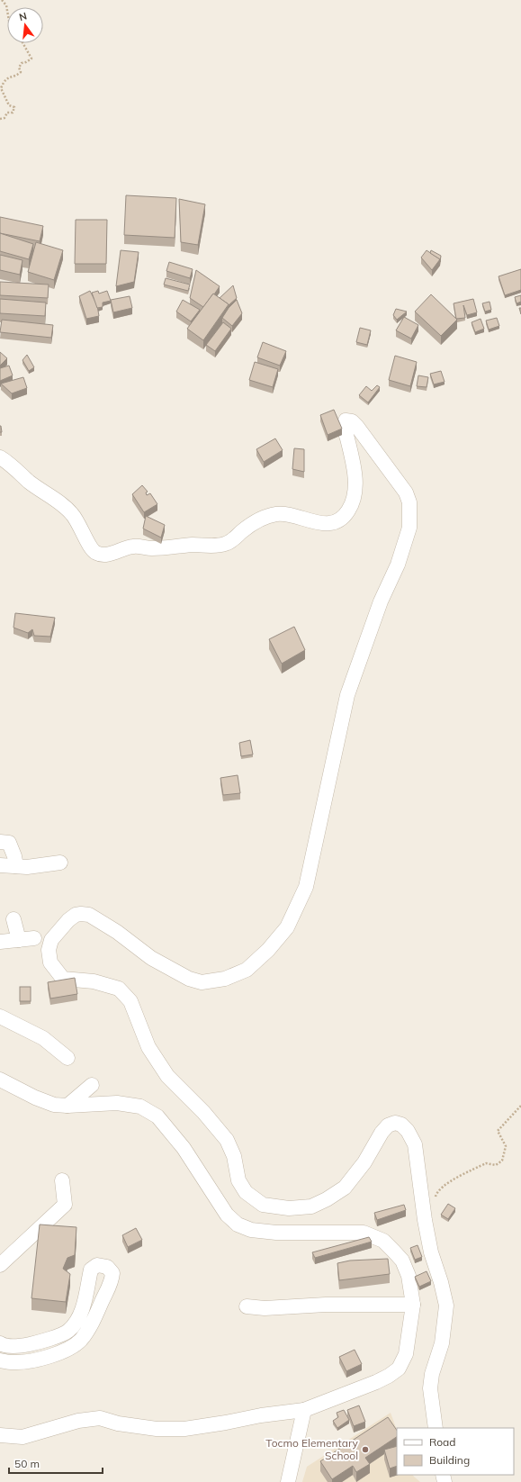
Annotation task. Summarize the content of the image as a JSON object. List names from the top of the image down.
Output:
{
  "places": ["Tocmo Elementary School"],
  "legend": ["Road", "Building"],
  "scale_bar": "50 m",
  "north": "top"
}
